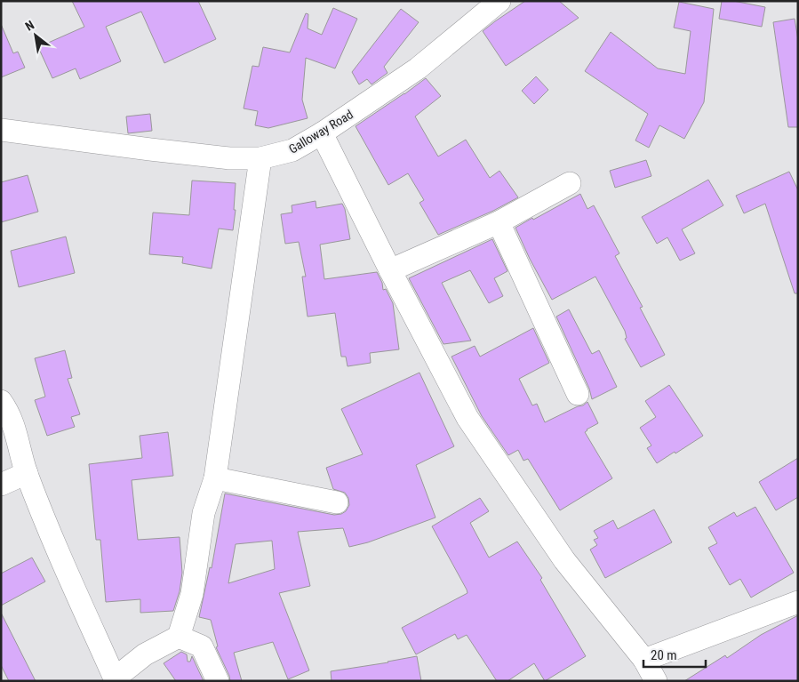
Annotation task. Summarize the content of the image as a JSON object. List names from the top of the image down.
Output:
{
  "streets": {
    "street": ["Galloway Road"]
  },
  "scale_bar": "20 m",
  "north": "top left"
}
